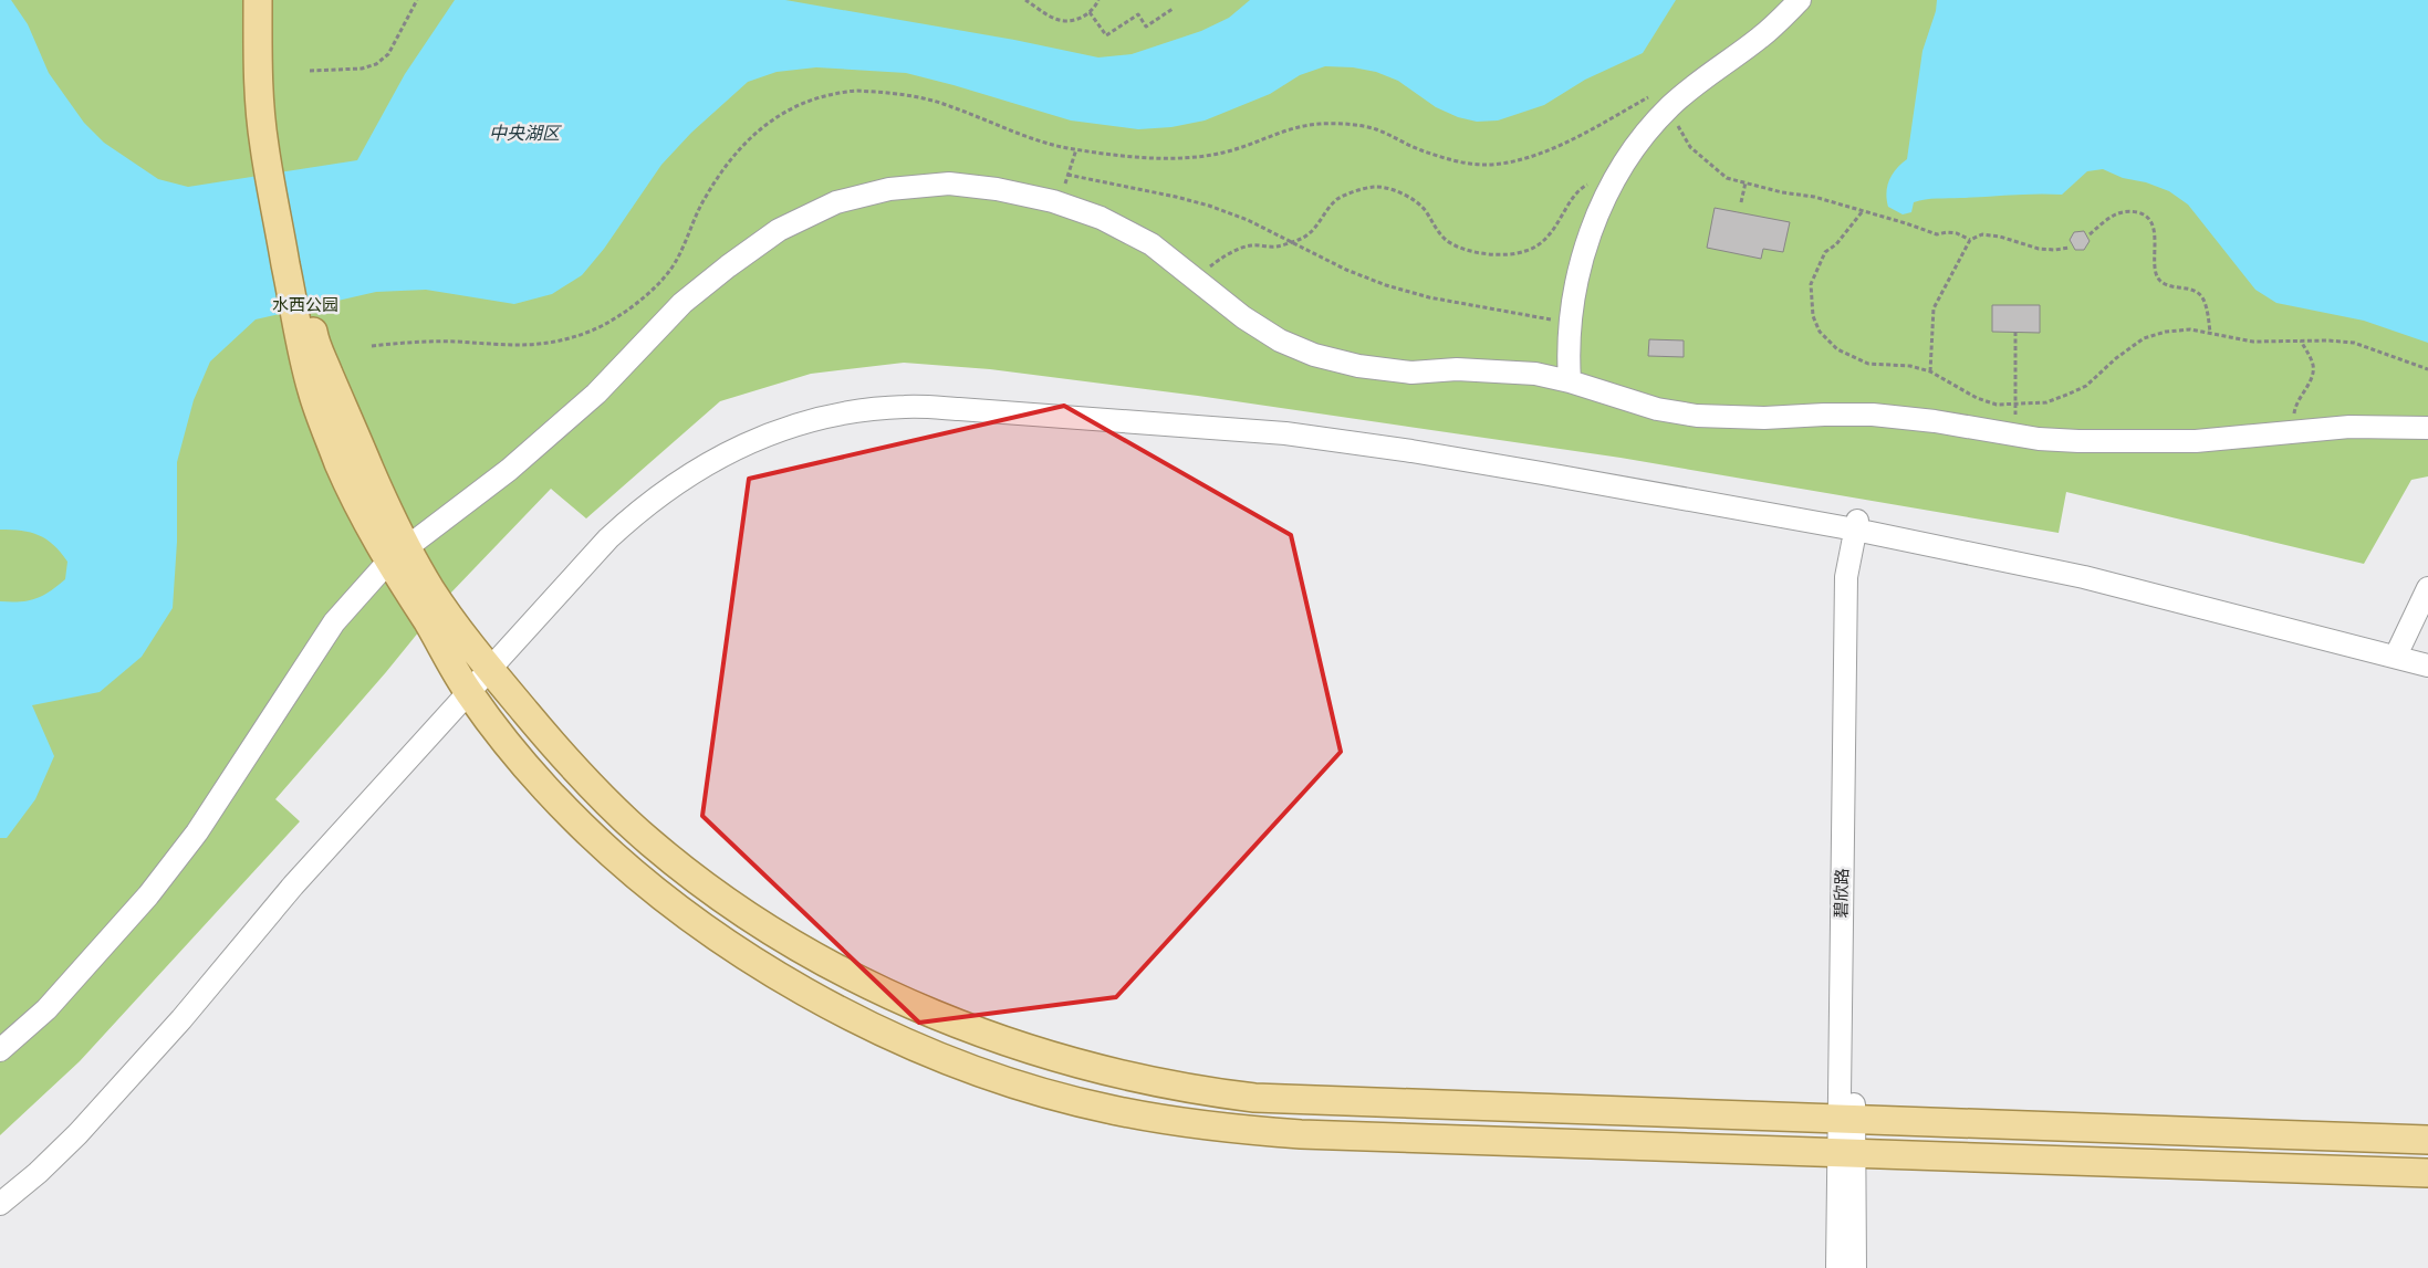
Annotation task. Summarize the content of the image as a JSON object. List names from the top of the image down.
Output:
{
  "streets": {
    "street": ["碧欣路"]
  },
  "water": ["中央湖区"],
  "parks": ["水西公园"]
}
